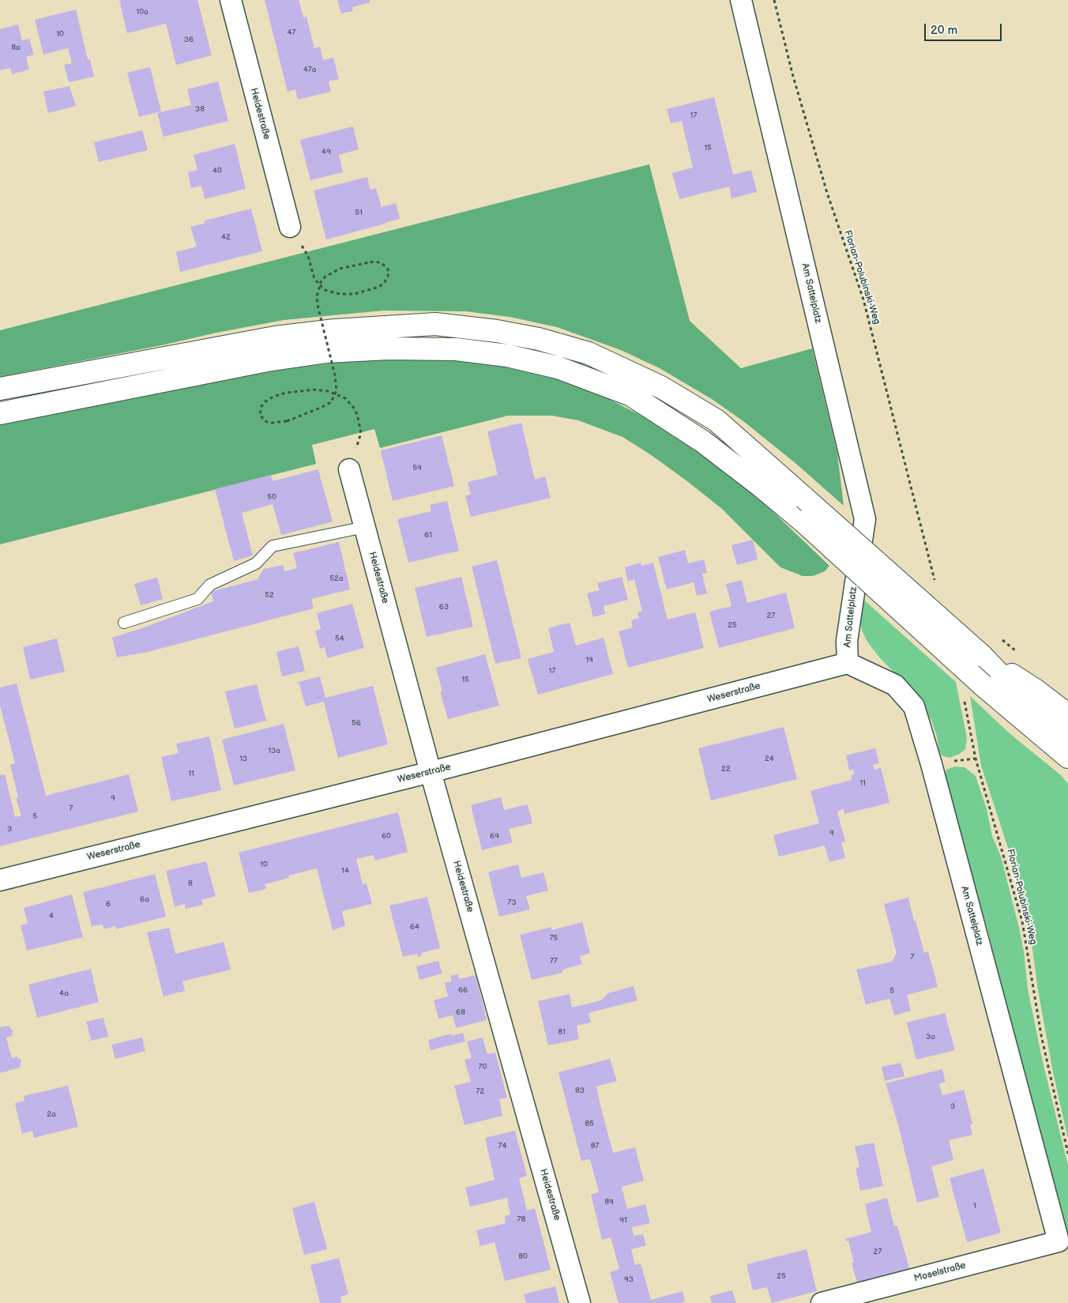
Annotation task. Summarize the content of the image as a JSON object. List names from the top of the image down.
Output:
{
  "streets": {
    "street": [
      "Heidestraße",
      "Am Sattelplatz",
      "Weserstraße",
      "Moselstraße"
    ],
    "path": ["Florian-Polubinski-Weg"]
  },
  "crossings": [
    ["Heidestraße", "Weserstraße"],
    ["Am Sattelplatz", "Weserstraße"],
    ["Am Sattelplatz", "Moselstraße"]
  ],
  "house_numbers": [
    "10a",
    "47",
    "10",
    "36",
    "8a",
    "47a",
    "38",
    "17",
    "15",
    "49",
    "40",
    "51",
    "42",
    "59",
    "50",
    "61",
    "52a",
    "52",
    "63",
    "27",
    "25",
    "54",
    "19",
    "17",
    "15",
    "56",
    "13a",
    "13",
    "24",
    "22",
    "11",
    "11",
    "9",
    "7",
    "5",
    "3",
    "9",
    "60",
    "69",
    "10",
    "14",
    "8",
    "6a",
    "73",
    "6",
    "4",
    "64",
    "75",
    "7",
    "77",
    "66",
    "5",
    "4a",
    "68",
    "81",
    "3a",
    "70",
    "83",
    "72",
    "3",
    "2a",
    "85",
    "74",
    "87",
    "89",
    "1",
    "78",
    "91",
    "27",
    "80",
    "25",
    "93"
  ],
  "scale_bar": "20 m"
}
